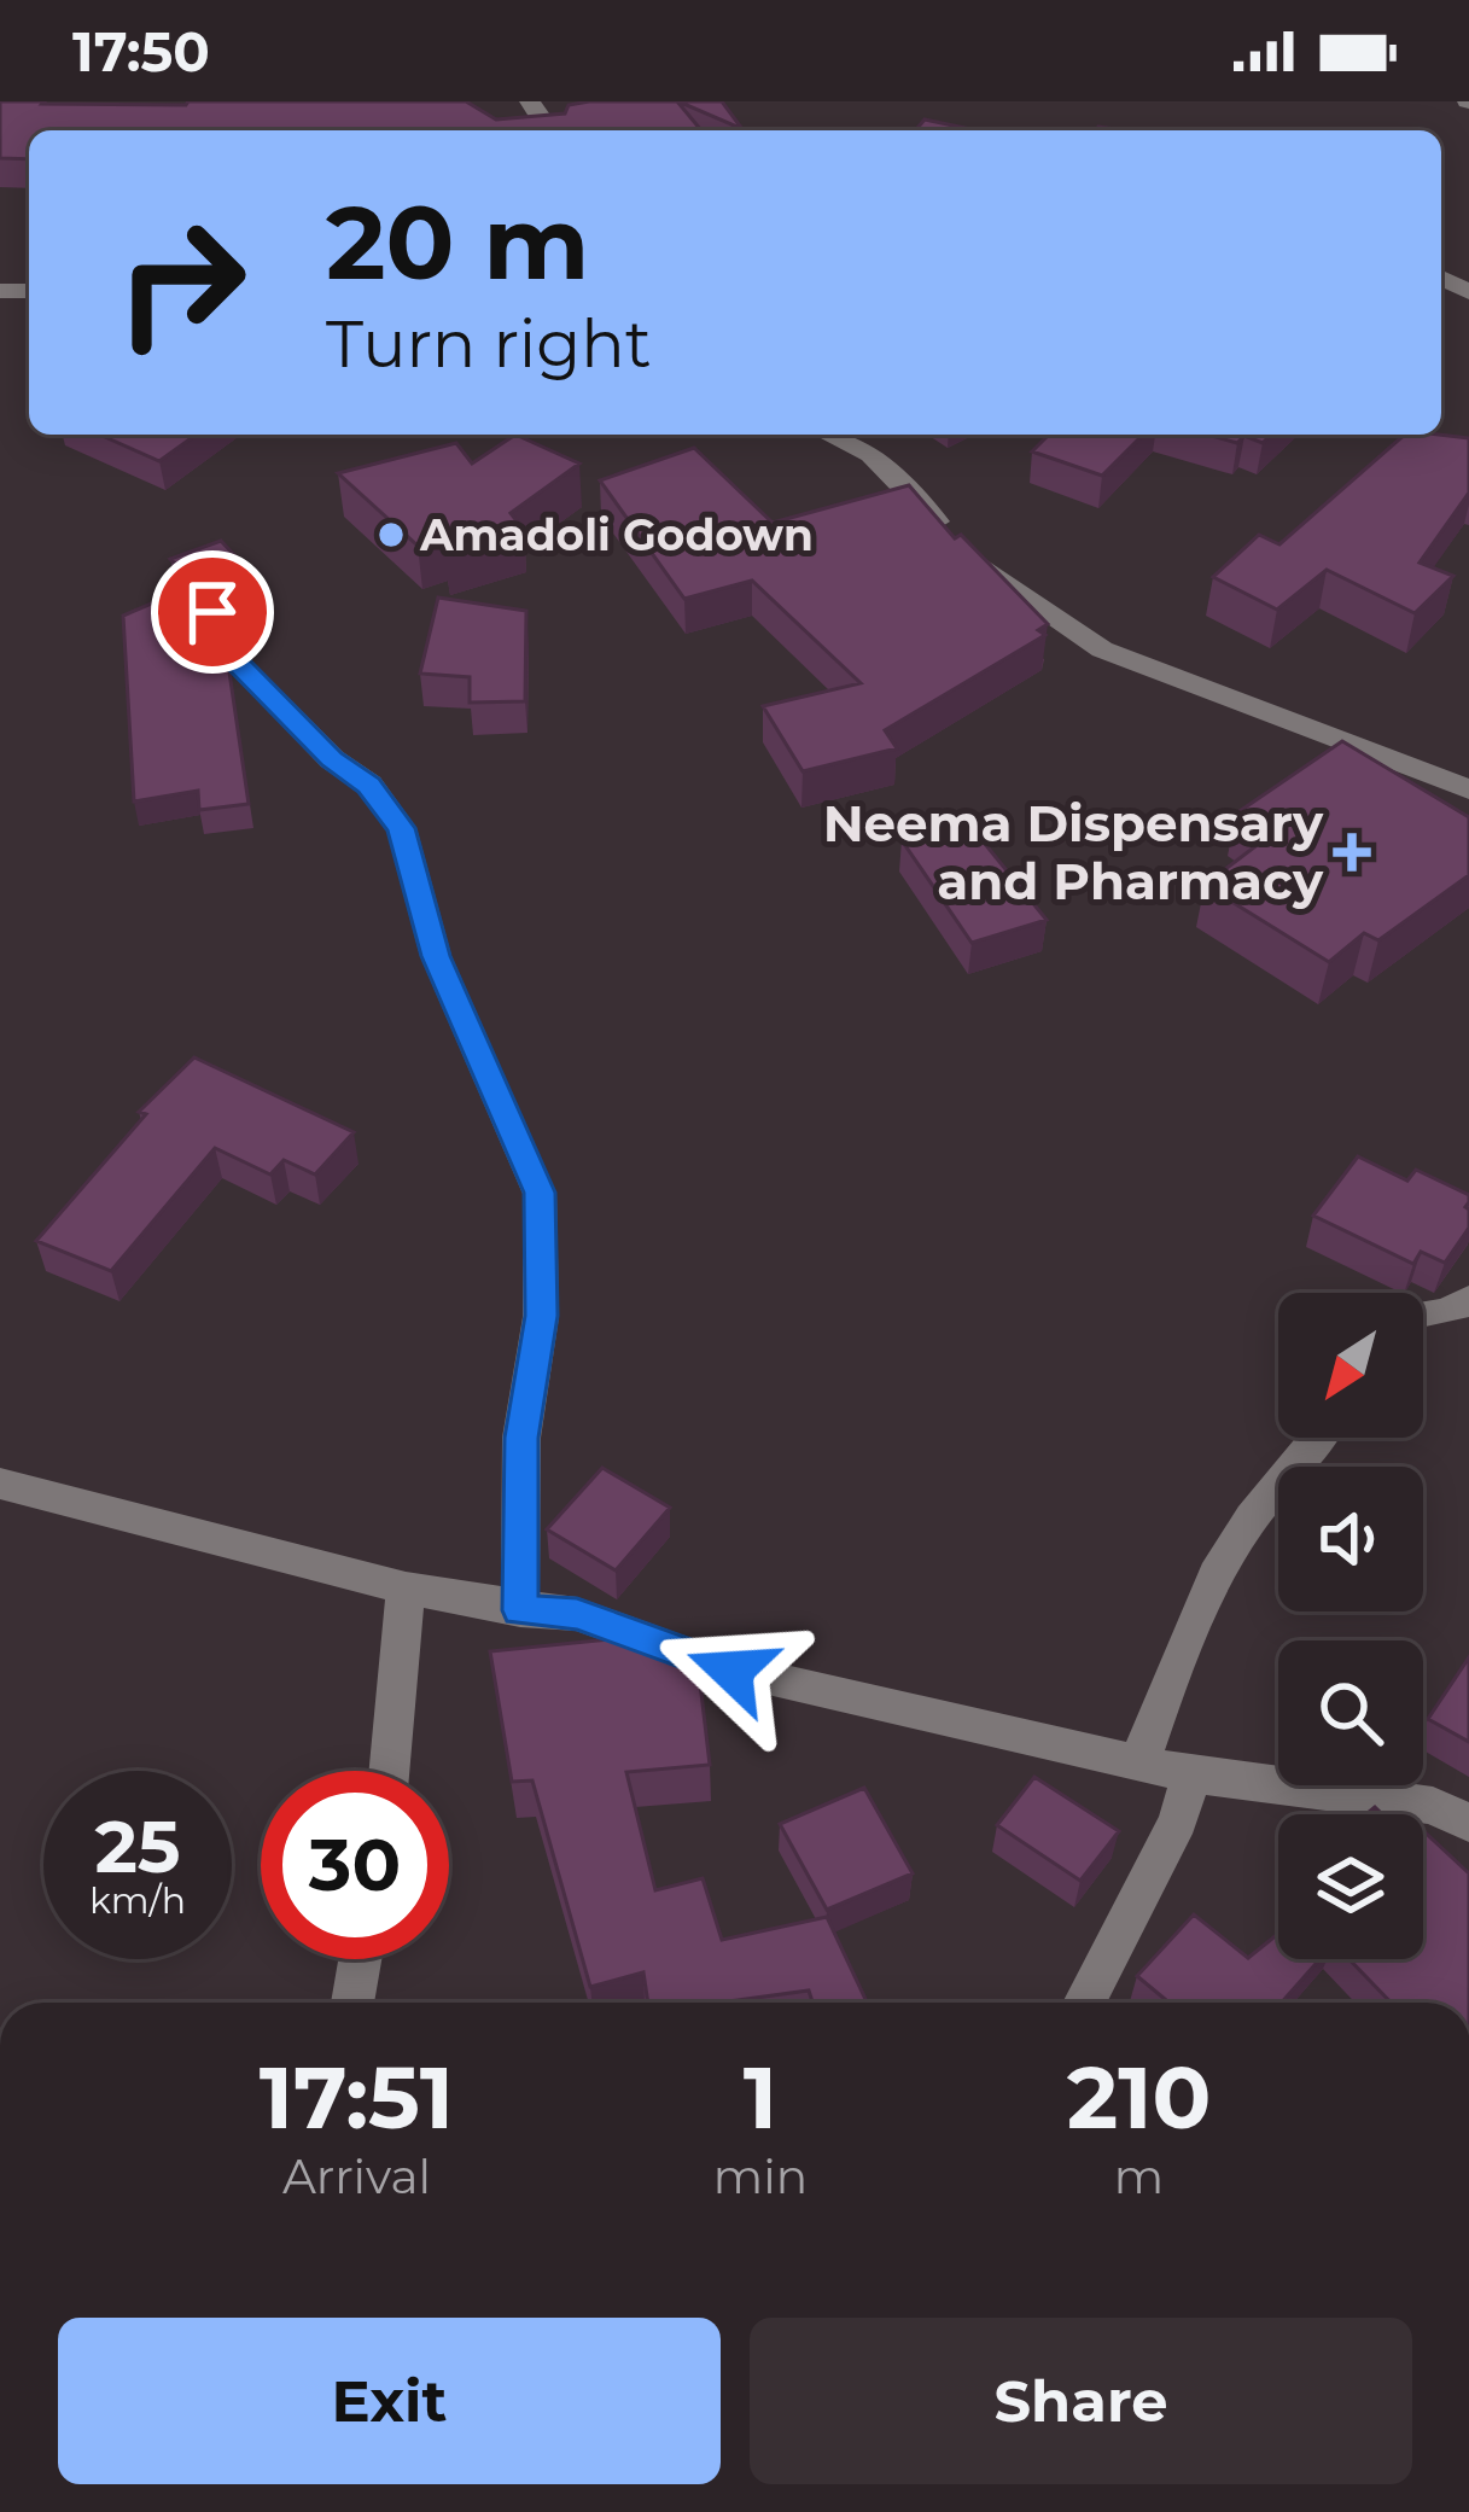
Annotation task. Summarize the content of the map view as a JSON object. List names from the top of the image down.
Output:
{
  "places": {
    "other": ["Amadoli Godown"],
    "health": ["Neema Dispensary and Pharmacy"]
  },
  "north": "bottom left",
  "page": {
    "status": "17:50",
    "turn": ["20 m", "Turn right"],
    "speed": "25 km/h",
    "limit": "30",
    "eta": [
      "17:51",
      "Arrival",
      "1",
      "min",
      "210",
      "m"
    ],
    "buttons": ["Exit", "Share"]
  }
}
